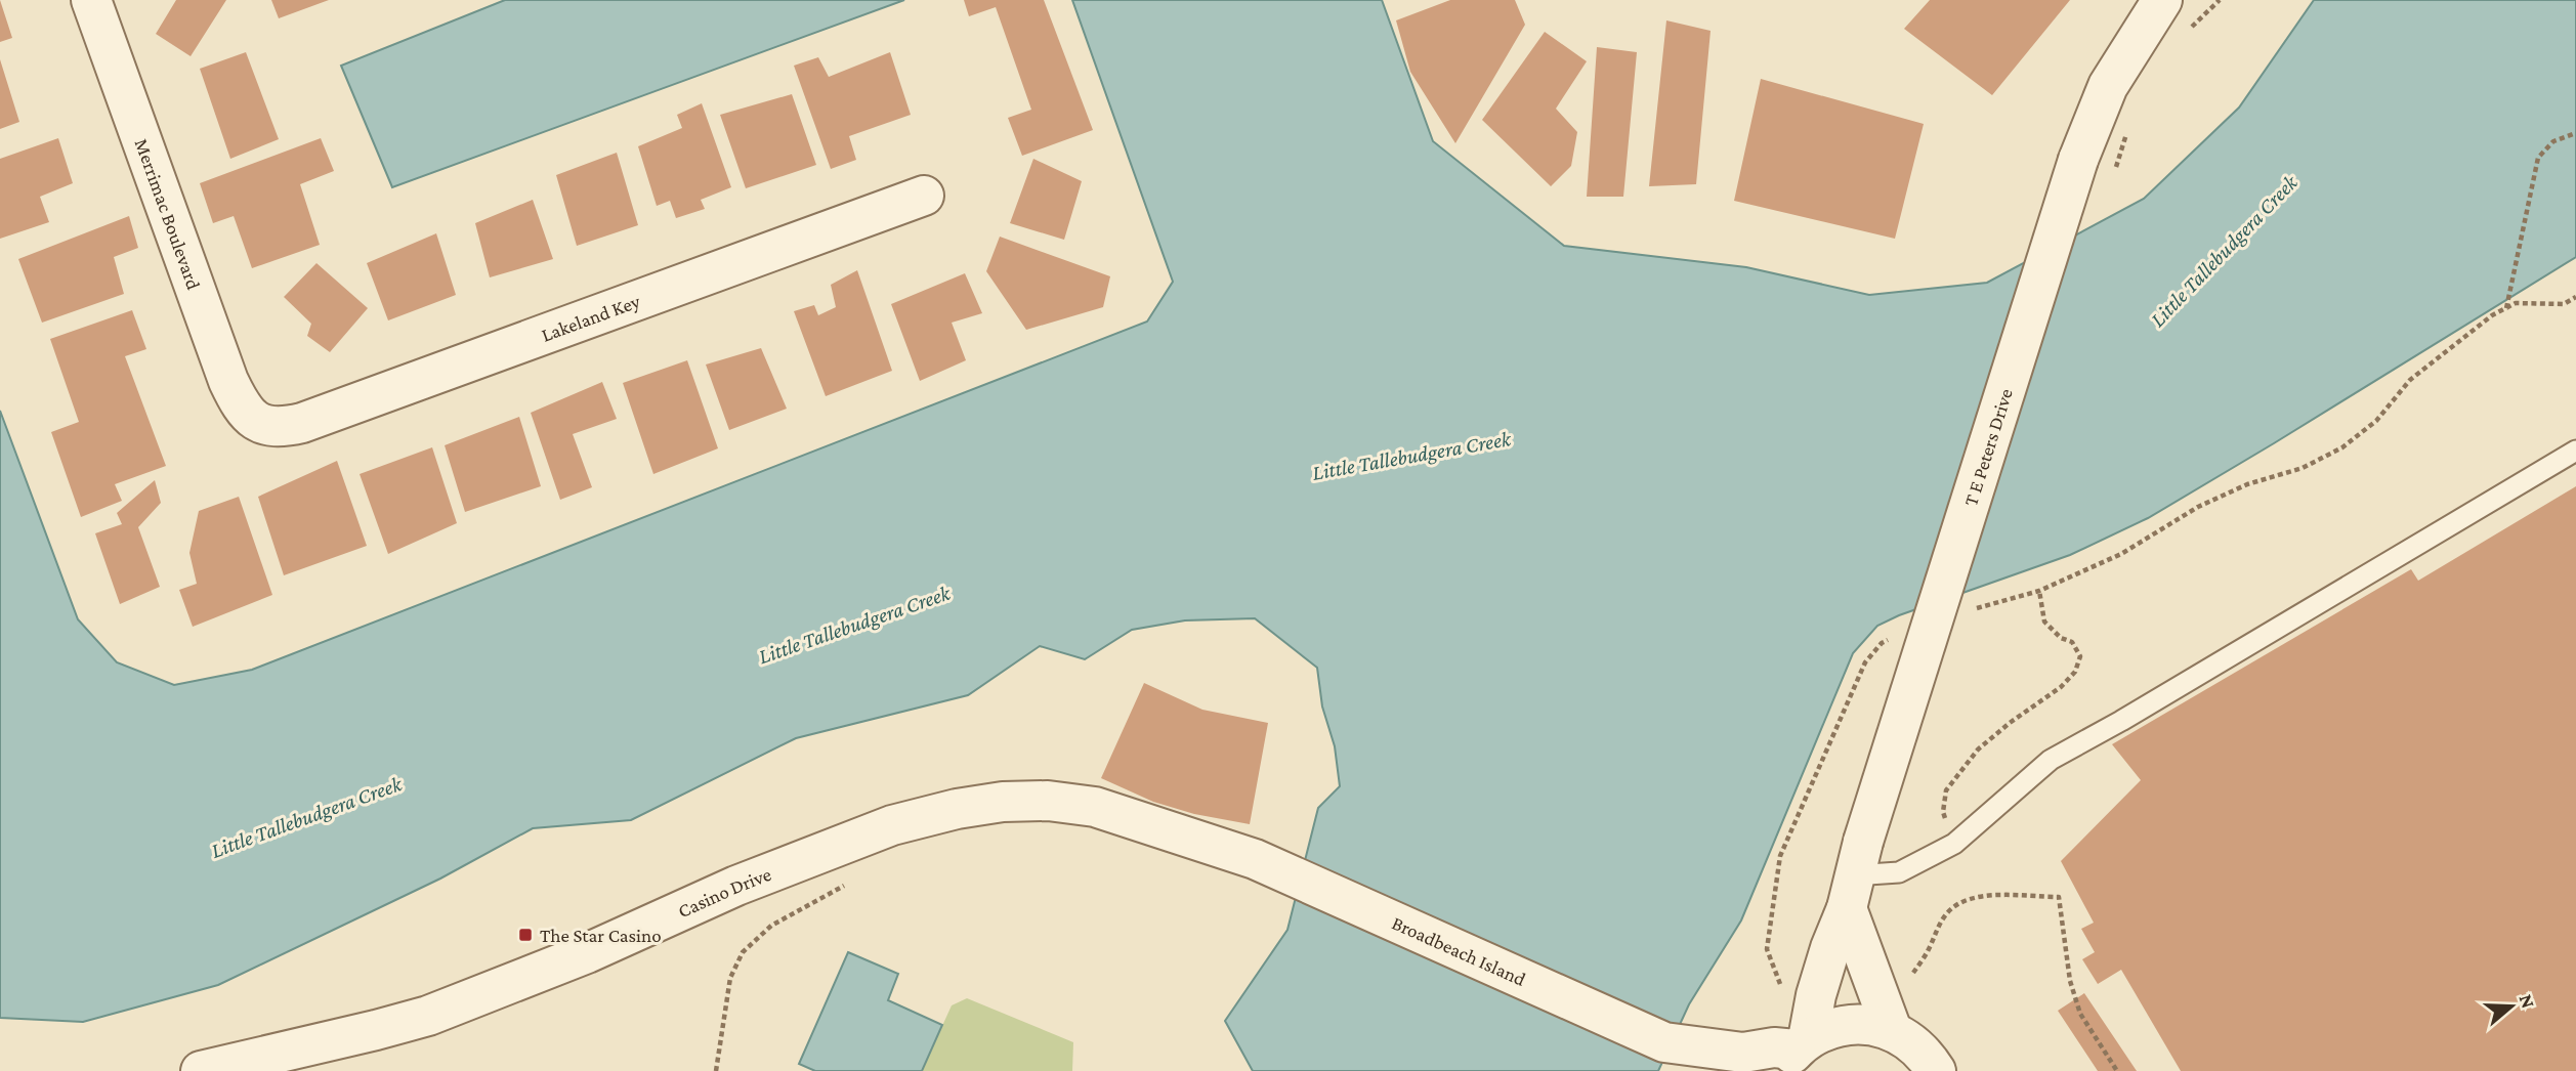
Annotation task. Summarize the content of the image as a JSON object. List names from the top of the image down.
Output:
{
  "streets": {
    "street": [
      "Merrimac Boulevard",
      "Lakeland Key",
      "T E Peters Drive",
      "Casino Drive",
      "Broadbeach Island"
    ]
  },
  "crossings": [
    ["Merrimac Boulevard", "Lakeland Key"],
    ["T E Peters Drive", "Broadbeach Island"],
    ["Casino Drive", "Broadbeach Island"]
  ],
  "water": ["Little Tallebudgera Creek"],
  "places": {
    "transit": ["The Star Casino"]
  },
  "north": "right"
}
